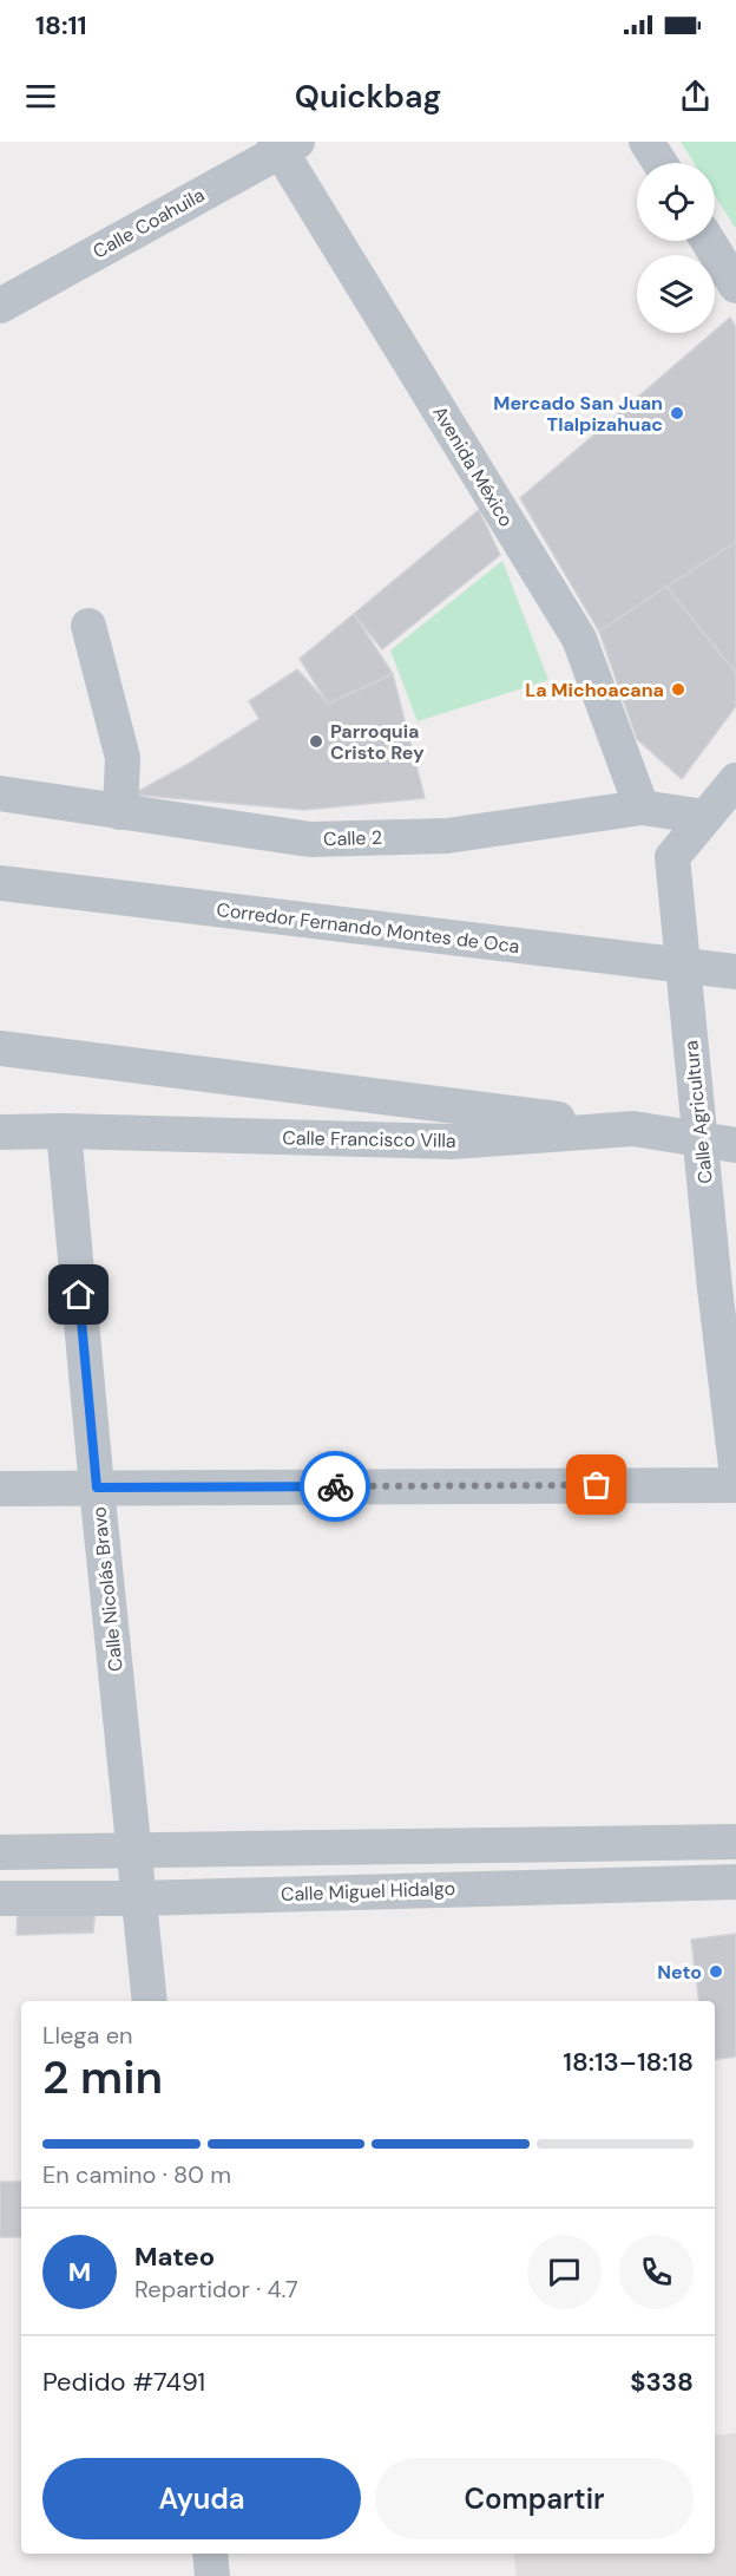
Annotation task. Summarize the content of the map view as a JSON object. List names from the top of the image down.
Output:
{
  "streets": {
    "street": [
      "Calle Coahuila",
      "Avenida México",
      "Calle 2",
      "Corredor Fernando Montes de Oca",
      "Calle Agricultura",
      "Calle Francisco Villa",
      "Calle Nicolás Bravo",
      "Calle Miguel Hidalgo"
    ]
  },
  "crossings": [
    ["Calle Coahuila", "Avenida México"],
    ["Avenida México", "Calle 2"],
    ["Calle 2", "Calle Agricultura"],
    ["Calle Francisco Villa", "Calle Nicolás Bravo"],
    ["Calle Nicolás Bravo", "Calle Miguel Hidalgo"]
  ],
  "places": [
    "Mercado San Juan Tlalpizahuac",
    "La Michoacana",
    "Parroquia Cristo Rey",
    "Neto"
  ],
  "page": {
    "status": "18:11",
    "header": "Quickbag",
    "heading": ["2 min", "Llega en", "18:13–18:18"],
    "panel": [
      "Mateo",
      "Repartidor · 4.7",
      "Pedido #7491",
      "$338"
    ],
    "bar": "En camino · 80 m",
    "round": "M",
    "buttons": ["Ayuda", "Compartir"]
  }
}
